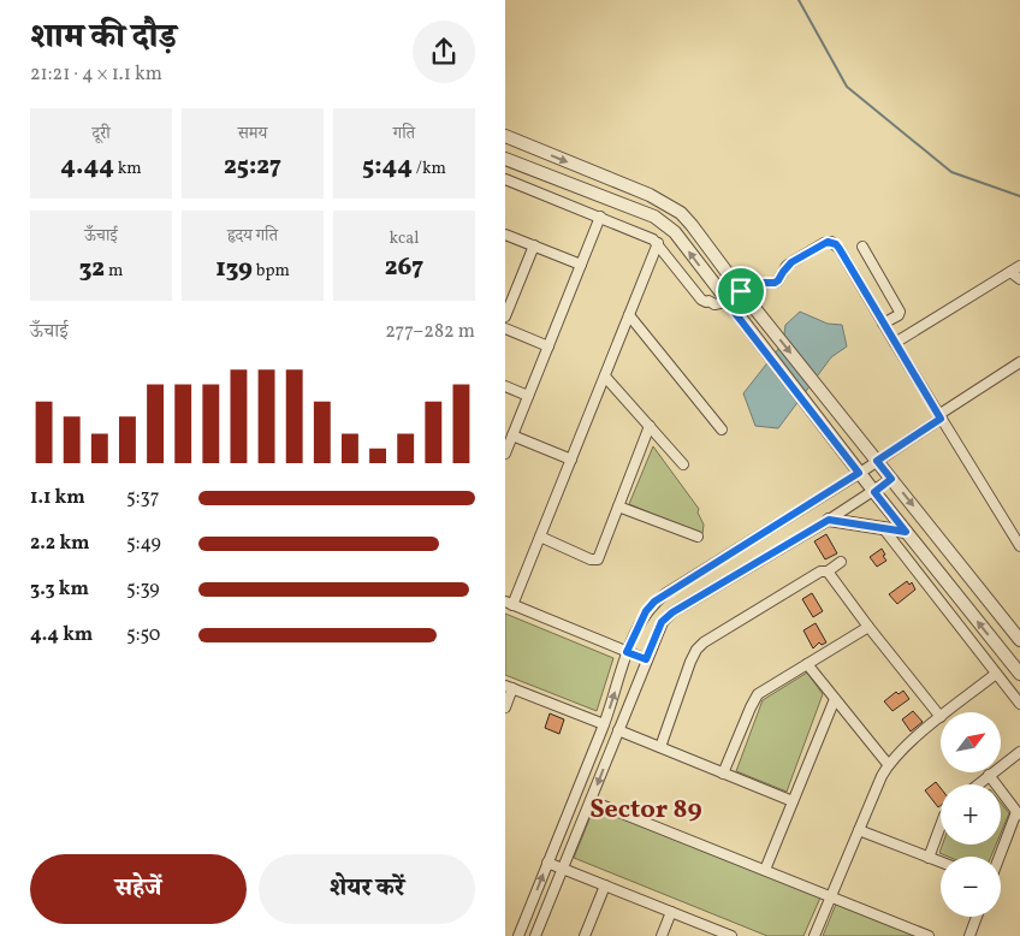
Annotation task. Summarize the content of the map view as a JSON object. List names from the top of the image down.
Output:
{
  "districts": ["Sector 89"],
  "north": "top right",
  "page": {
    "heading": ["शाम की दौड़", "21:21 · 4 × 1.1 km"],
    "stats": [
      ["दूरी", "4.44 km"],
      ["समय", "25:27"],
      ["गति", "5:44 /km"],
      ["ऊँचाई", "32 m"],
      ["हृदय गति", "139 bpm"],
      ["kcal", "267"]
    ],
    "chart": ["ऊँचाई", "277–282 m"],
    "list": [
      {
        "name": "1.1 km",
        "note": "5:37"
      },
      {
        "name": "2.2 km",
        "note": "5:49"
      },
      {
        "name": "3.3 km",
        "note": "5:39"
      },
      {
        "name": "4.4 km",
        "note": "5:50"
      }
    ],
    "map_buttons": ["+", "−"],
    "buttons": ["सहेजें", "शेयर करें"]
  }
}
